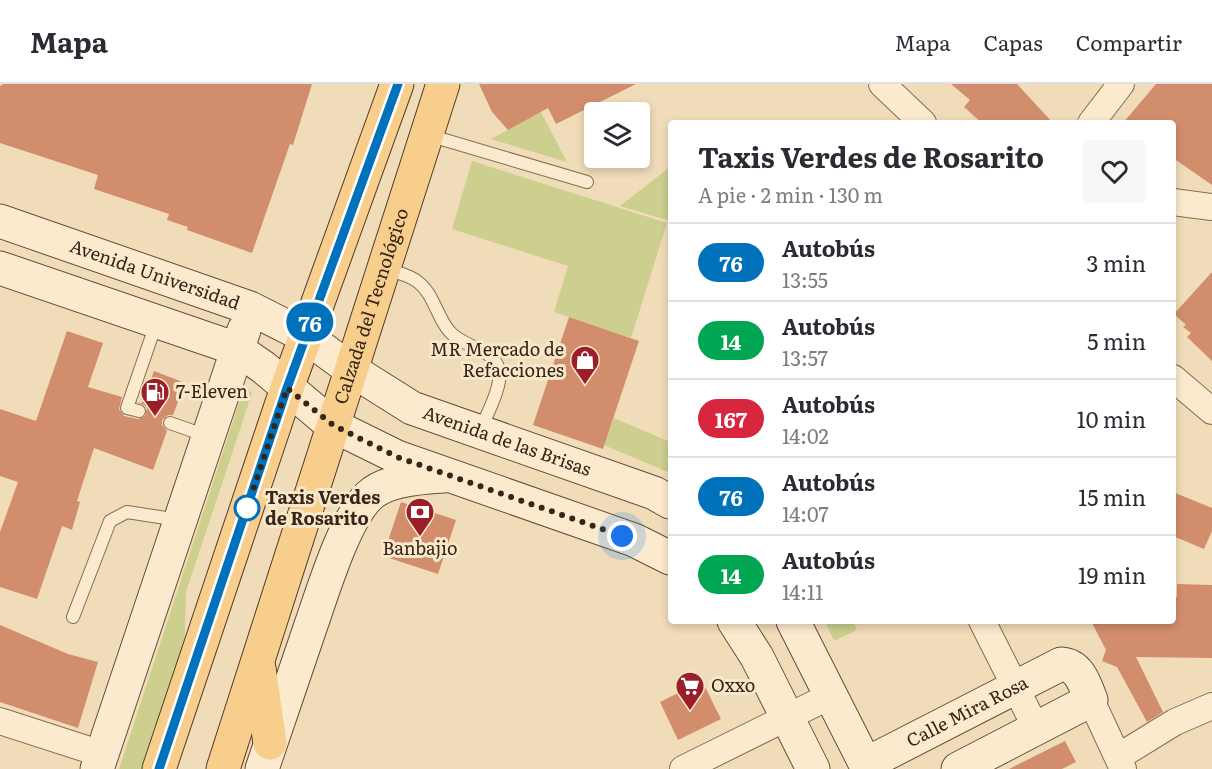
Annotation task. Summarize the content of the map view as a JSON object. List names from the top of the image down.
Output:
{
  "streets": {
    "main road": ["Calzada del Tecnológico"],
    "street": ["Avenida Universidad", "Avenida de las Brisas", "Calle Mira Rosa"]
  },
  "crossings": [
    ["Avenida Universidad", "Calzada del Tecnológico"],
    ["Avenida Universidad", "Avenida de las Brisas"],
    ["Calzada del Tecnológico", "Avenida de las Brisas"]
  ],
  "places": {
    "shop": ["MR Mercado de Refacciones"],
    "fuel station": ["7-Eleven"],
    "other": ["Taxis Verdes de Rosarito"],
    "bank": ["Banbajio"],
    "supermarket": ["Oxxo"]
  },
  "lines": ["bus line 76"],
  "page": {
    "header": "Mapa",
    "nav": ["Mapa", "Capas", "Compartir"],
    "on_map": "76",
    "heading": ["Taxis Verdes de Rosarito", "A pie · 2 min · 130 m"],
    "list": [
      {
        "mark": "76",
        "name": "Autobús",
        "note": "13:55",
        "value": "3 min"
      },
      {
        "mark": "14",
        "name": "Autobús",
        "note": "13:57",
        "value": "5 min"
      },
      {
        "mark": "167",
        "name": "Autobús",
        "note": "14:02",
        "value": "10 min"
      },
      {
        "mark": "76",
        "name": "Autobús",
        "note": "14:07",
        "value": "15 min"
      },
      {
        "mark": "14",
        "name": "Autobús",
        "note": "14:11",
        "value": "19 min"
      }
    ]
  }
}
